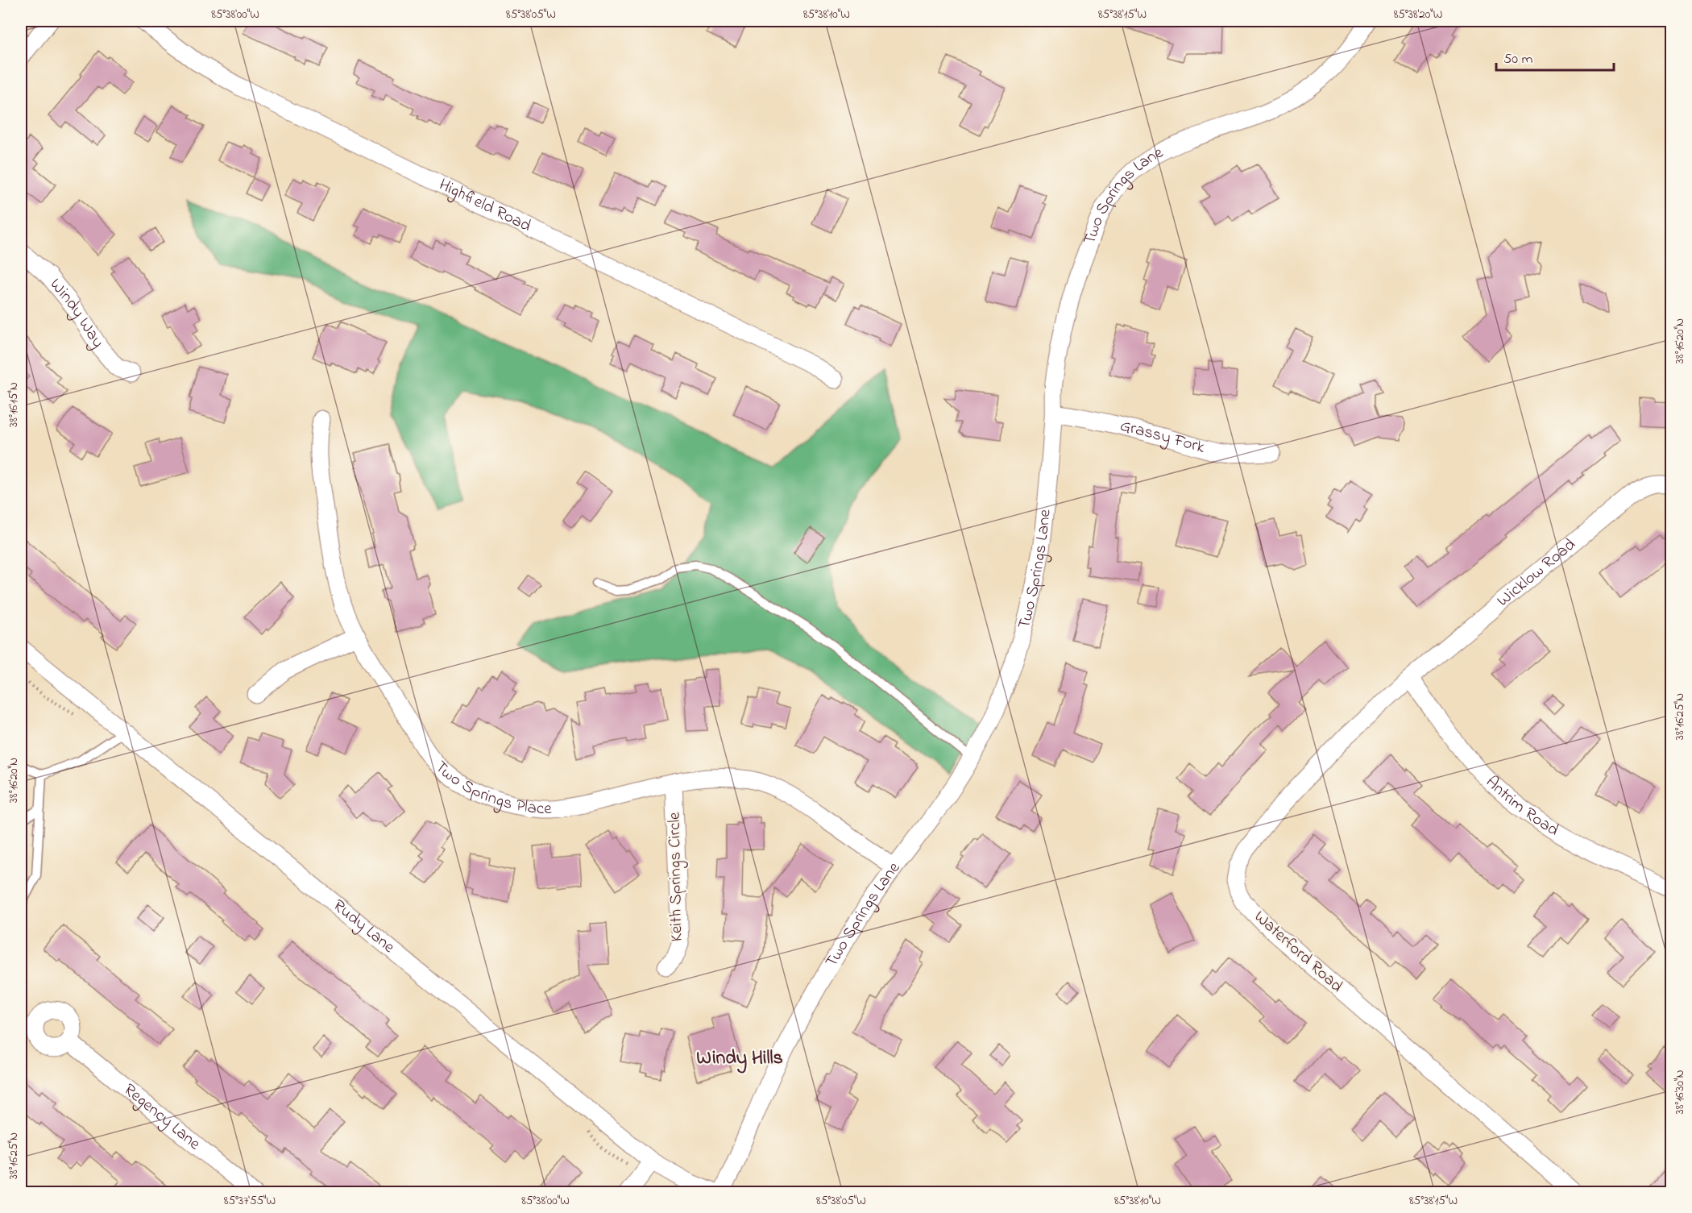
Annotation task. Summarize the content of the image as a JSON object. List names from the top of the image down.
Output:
{
  "streets": {
    "street": [
      "Two Springs Lane",
      "Highfield Road",
      "Windy Way",
      "Grassy Fork",
      "Wicklow Road",
      "Two Springs Place",
      "Antrim Road",
      "Keith Springs Circle",
      "Rudy Lane",
      "Waterford Road",
      "Regency Lane"
    ]
  },
  "crossings": [
    ["Two Springs Lane", "Grassy Fork"],
    ["Two Springs Lane", "Two Springs Place"],
    ["Wicklow Road", "Antrim Road"],
    ["Wicklow Road", "Waterford Road"],
    ["Two Springs Place", "Keith Springs Circle"],
    ["Antrim Road", "Waterford Road"]
  ],
  "districts": ["Windy Hills"],
  "scale_bar": "50 m",
  "coordinates": [
    "85°38'00\"W",
    "85°38'05\"W",
    "85°38'10\"W",
    "85°38'15\"W",
    "85°38'20\"W",
    "38°16'20\"N",
    "38°16'15\"N",
    "38°16'25\"N",
    "38°16'30\"N",
    "85°37'55\"W"
  ]
}
